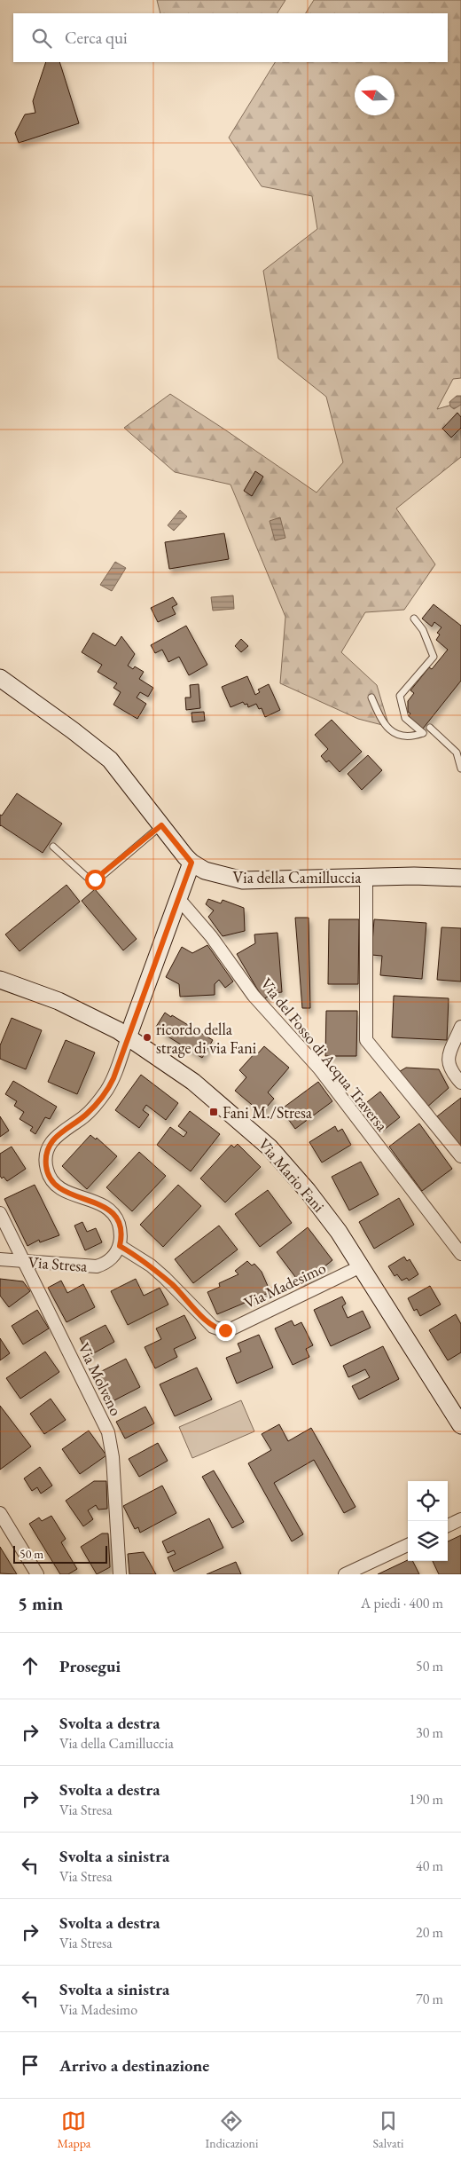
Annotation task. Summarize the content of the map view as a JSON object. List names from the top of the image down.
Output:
{
  "streets": {
    "street": [
      "Via della Camilluccia",
      "Via del Fosso di Acqua Traversa",
      "Via Mario Fani",
      "Via Stresa",
      "Via Madesimo",
      "Via Molveno"
    ]
  },
  "crossings": [
    ["Via Mario Fani", "Via Madesimo"],
    ["Via Stresa", "Via Madesimo"],
    ["Via Stresa", "Via Molveno"]
  ],
  "places": {
    "other": ["ricordo della strage di via Fani"],
    "transit": ["Fani M./Stresa"]
  },
  "scale_bar": "50 m",
  "north": "left",
  "page": {
    "search": "Cerca qui",
    "scale": "50 m",
    "heading": ["5 min", "A piedi · 400 m"],
    "list": [
      ["Prosegui", "50 m"],
      ["Svolta a destra", "Via della Camilluccia", "30 m"],
      ["Svolta a destra", "Via Stresa", "190 m"],
      ["Svolta a sinistra", "Via Stresa", "40 m"],
      ["Svolta a destra", "Via Stresa", "20 m"],
      ["Svolta a sinistra", "Via Madesimo", "70 m"],
      "Arrivo a destinazione"
    ],
    "nav": ["Mappa", "Indicazioni", "Salvati"]
  }
}
